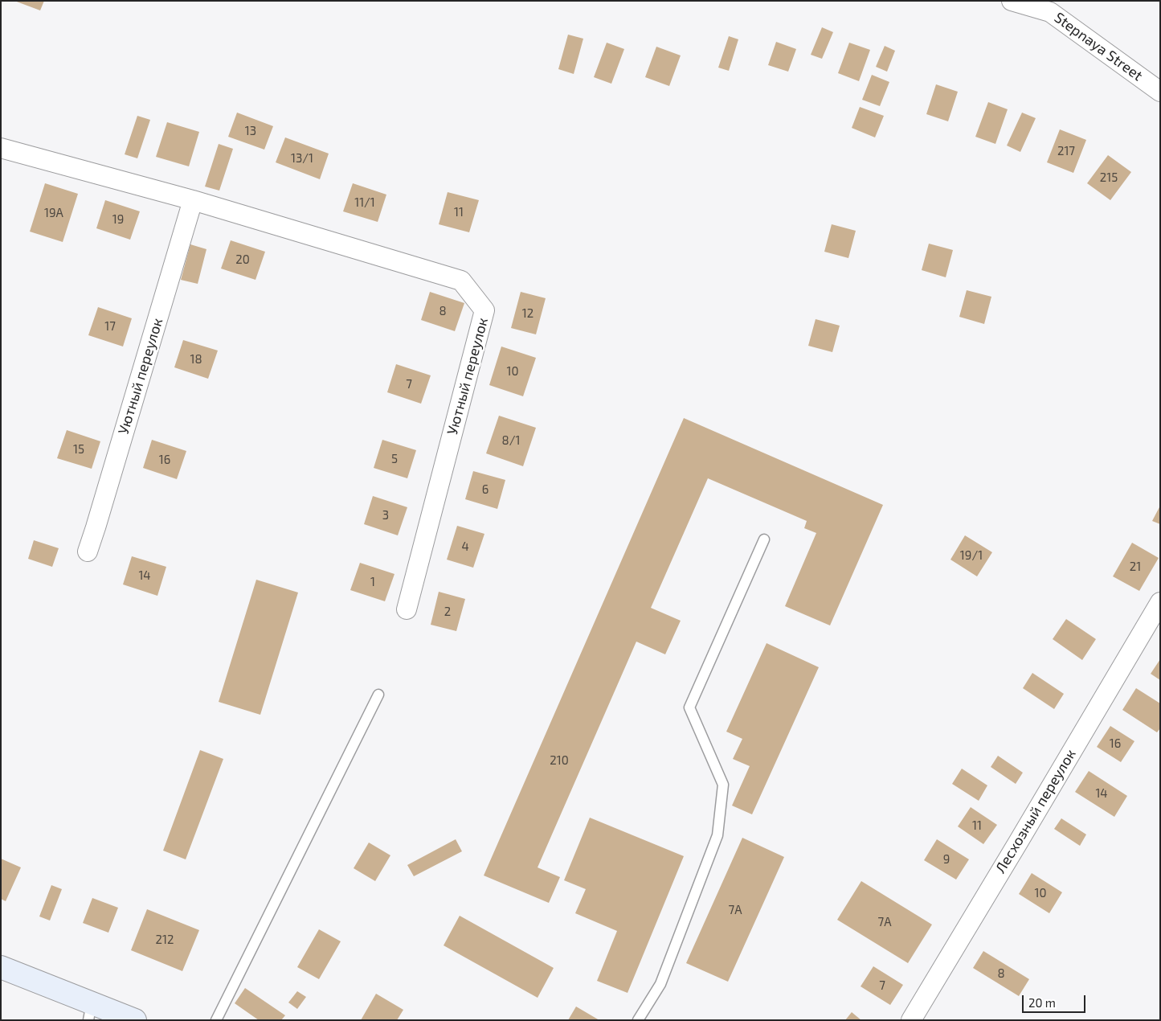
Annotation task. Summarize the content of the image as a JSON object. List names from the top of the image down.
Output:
{
  "streets": {
    "street": ["Stepnaya Street", "Уютный переулок", "Лесхозный переулок"]
  },
  "house_numbers": [
    "13",
    "217",
    "13/1",
    "215",
    "11/1",
    "11",
    "19А",
    "19",
    "20",
    "8",
    "12",
    "17",
    "18",
    "10",
    "7",
    "8/1",
    "15",
    "5",
    "16",
    "6",
    "3",
    "4",
    "19/1",
    "21",
    "14",
    "1",
    "2",
    "16",
    "210",
    "14",
    "11",
    "9",
    "10",
    "7А",
    "7А",
    "212",
    "8",
    "7"
  ],
  "scale_bar": "20 m"
}
